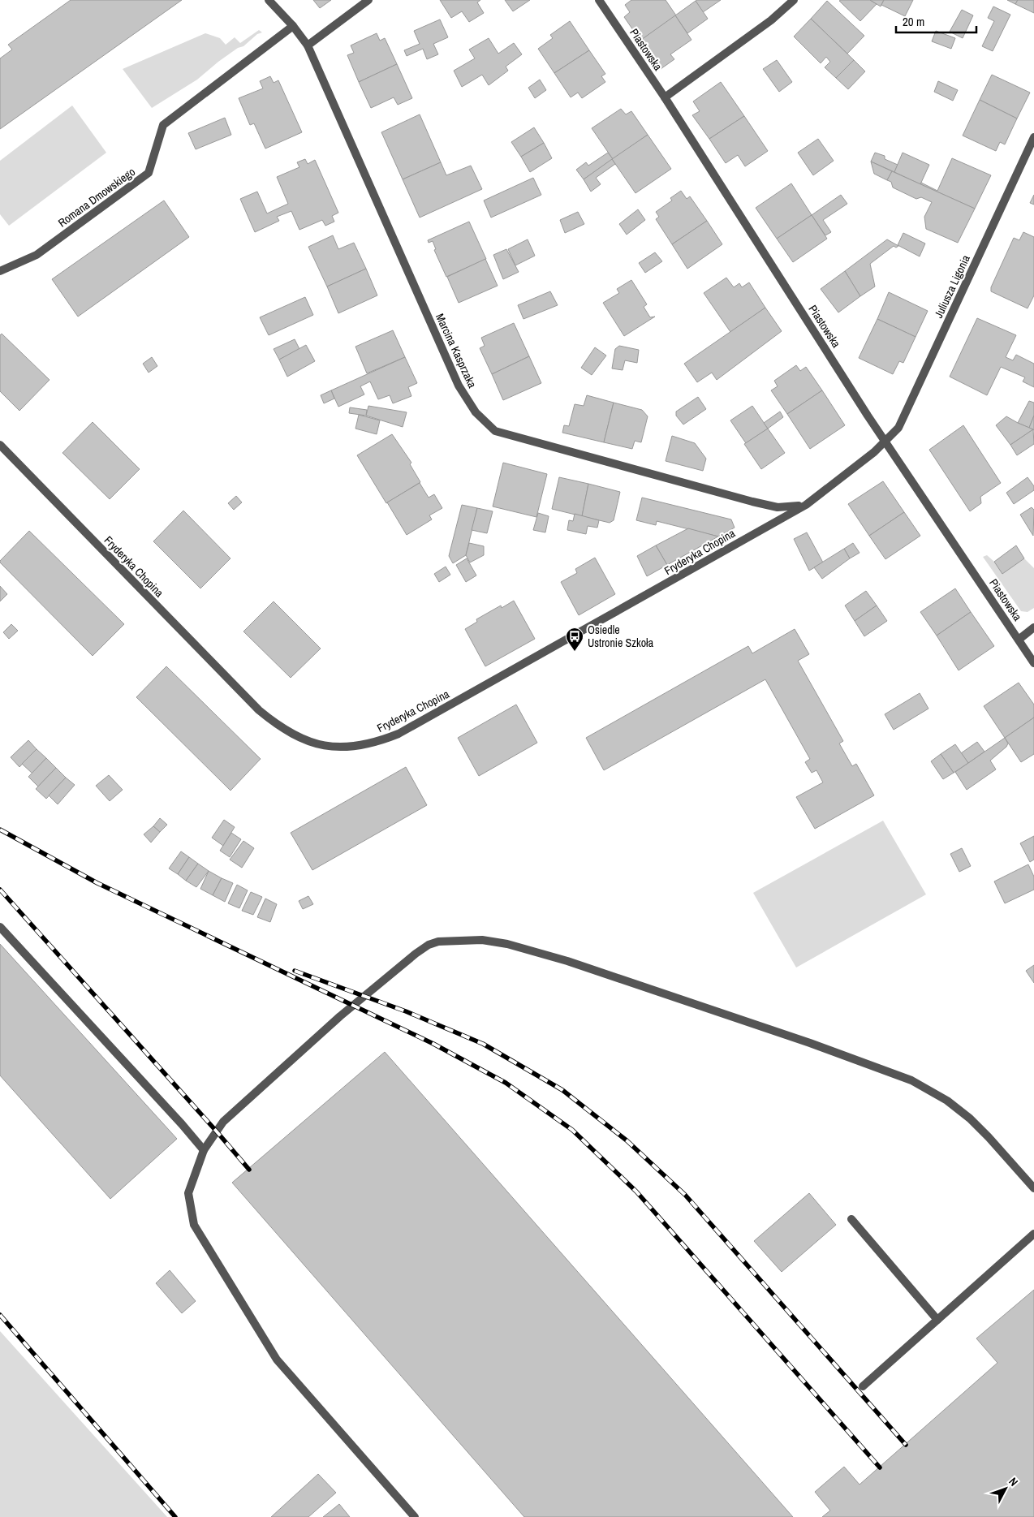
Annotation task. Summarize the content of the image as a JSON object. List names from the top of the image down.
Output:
{
  "streets": {
    "street": [
      "Piastowska",
      "Romana Dmowskiego",
      "Juliusza Ligonia",
      "Marcina Kasprzaka",
      "Fryderyka Chopina"
    ]
  },
  "crossings": [
    ["Piastowska", "Juliusza Ligonia"],
    ["Piastowska", "Fryderyka Chopina"],
    ["Juliusza Ligonia", "Fryderyka Chopina"],
    ["Marcina Kasprzaka", "Fryderyka Chopina"]
  ],
  "places": {
    "bus stop": ["Osiedle Ustronie Szkoła"]
  },
  "scale_bar": "20 m",
  "north": "top right"
}
